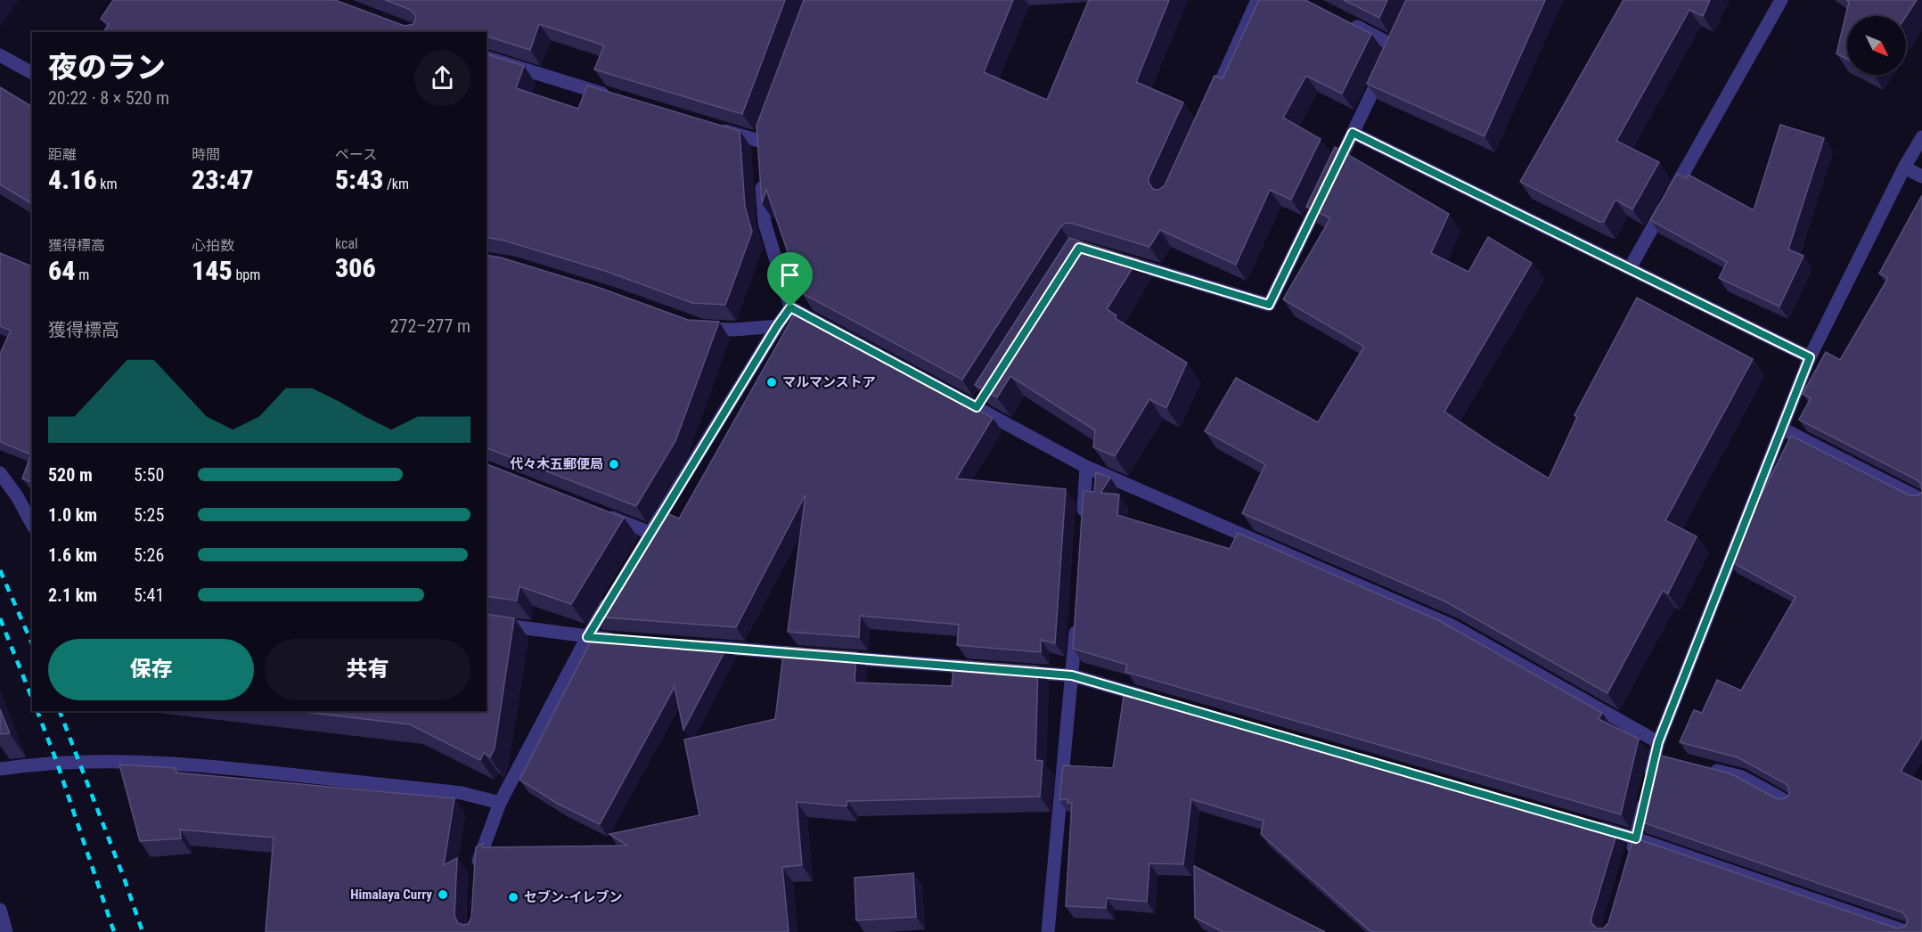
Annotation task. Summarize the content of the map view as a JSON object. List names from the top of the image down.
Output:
{
  "places": [
    "マルマンストア",
    "代々木五郵便局",
    "Himalaya Curry",
    "セブン-イレブン"
  ],
  "north": "bottom right",
  "page": {
    "heading": ["夜のラン", "20:22 · 8 × 520 m"],
    "stats": [
      ["距離", "4.16 km"],
      ["時間", "23:47"],
      ["ペース", "5:43 /km"],
      ["獲得標高", "64 m"],
      ["心拍数", "145 bpm"],
      ["kcal", "306"]
    ],
    "chart": ["獲得標高", "272–277 m"],
    "list": [
      {
        "name": "520 m",
        "note": "5:50"
      },
      {
        "name": "1.0 km",
        "note": "5:25"
      },
      {
        "name": "1.6 km",
        "note": "5:26"
      },
      {
        "name": "2.1 km",
        "note": "5:41"
      }
    ],
    "buttons": ["保存", "共有"]
  }
}
